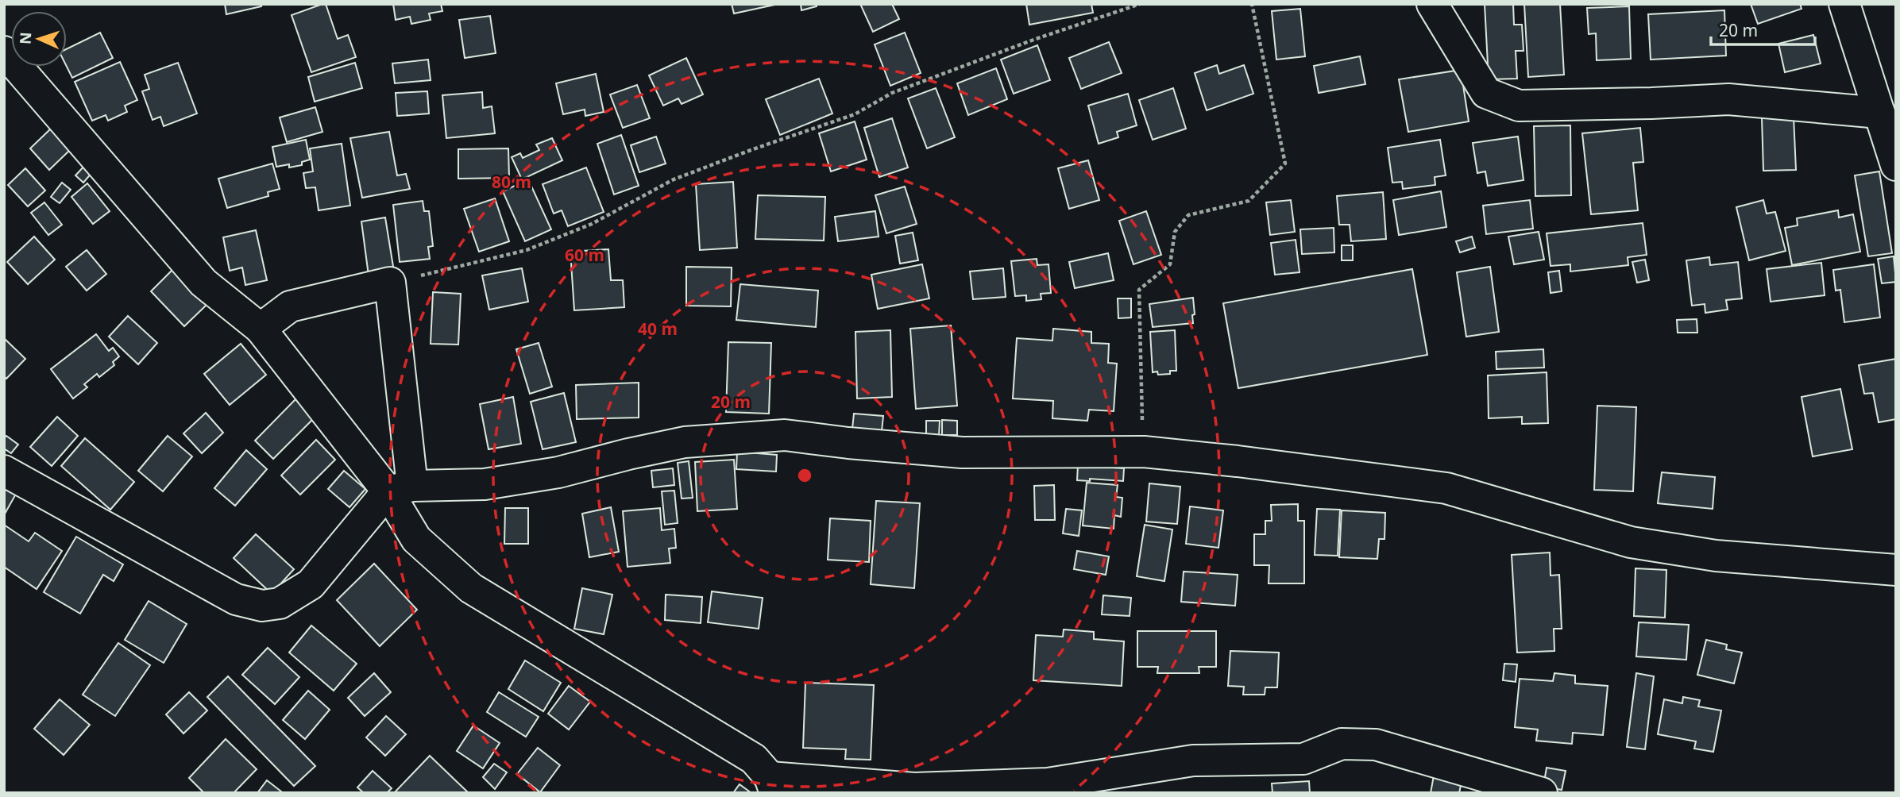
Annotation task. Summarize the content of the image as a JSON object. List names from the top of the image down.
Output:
{
  "scale_bar": "20 m",
  "north": "left",
  "rings": [
    "80 m",
    "60 m",
    "40 m",
    "20 m"
  ]
}
